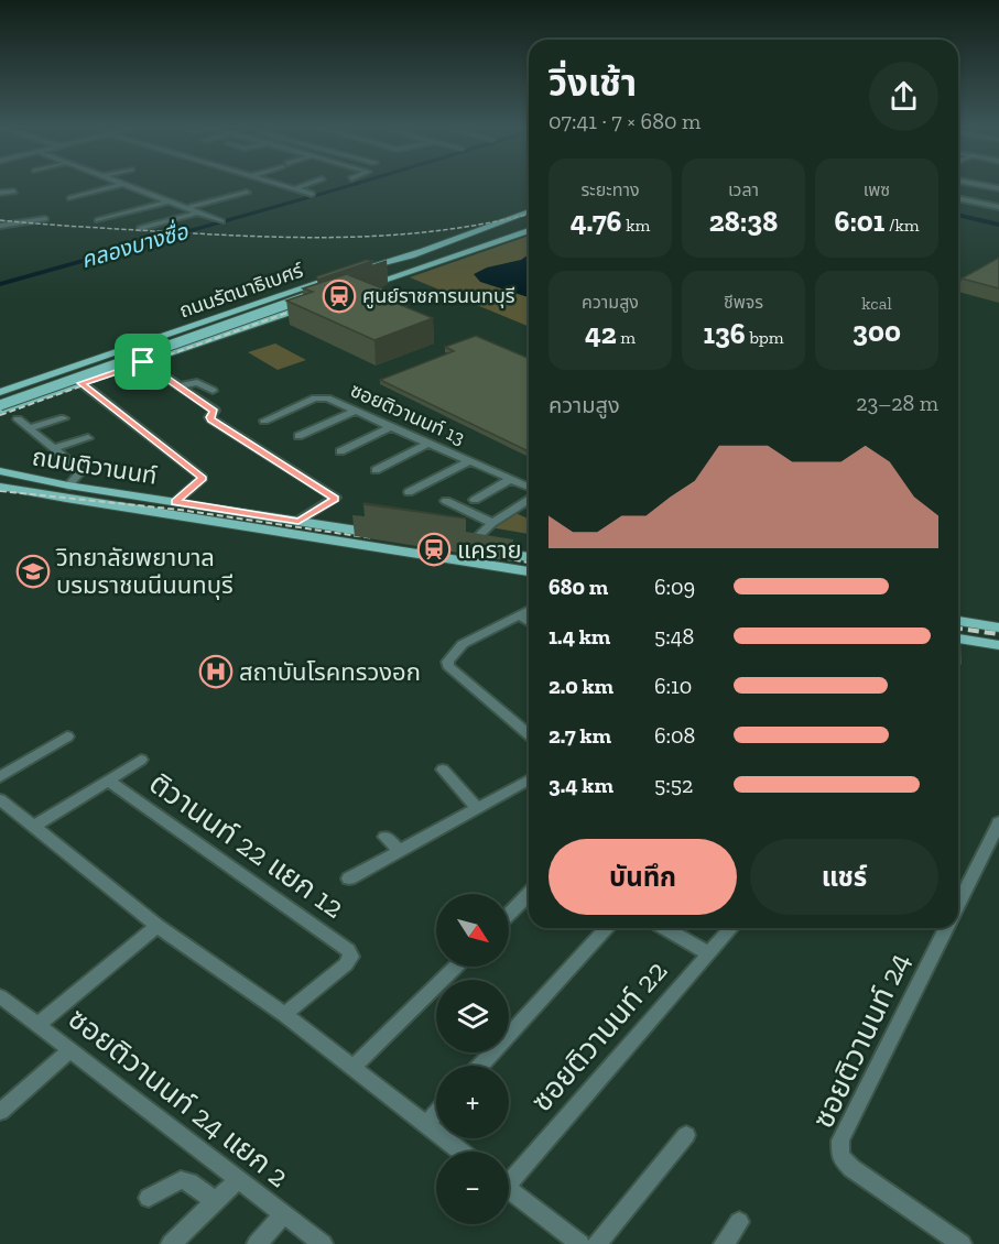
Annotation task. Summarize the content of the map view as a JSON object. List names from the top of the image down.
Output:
{
  "streets": {
    "main road": ["ถนนรัตนาธิเบศร์", "ถนนติวานนท์"],
    "street": [
      "ซอยติวานนท์ 13",
      "ติวานนท์ 22 แยก 12",
      "ซอยติวานนท์ 22",
      "ซอยติวานนท์ 24",
      "ซอยติวานนท์ 24 แยก 2"
    ]
  },
  "water": ["คลองบางซื่อ"],
  "places": {
    "station": ["ศูนย์ราชการนนทบุรี", "แคราย"],
    "school or university": ["วิทยาลัยพยาบาล บรมราชนนีนนทบุรี"],
    "hospital": ["สถาบันโรคทรวงอก"]
  },
  "north": "bottom right",
  "page": {
    "heading": ["วิ่งเช้า", "07:41 · 7 × 680 m"],
    "stats": [
      ["ระยะทาง", "4.76 km"],
      ["เวลา", "28:38"],
      ["เพซ", "6:01 /km"],
      ["ความสูง", "42 m"],
      ["ชีพจร", "136 bpm"],
      ["kcal", "300"]
    ],
    "chart": ["ความสูง", "23–28 m"],
    "list": [
      {
        "name": "680 m",
        "note": "6:09"
      },
      {
        "name": "1.4 km",
        "note": "5:48"
      },
      {
        "name": "2.0 km",
        "note": "6:10"
      },
      {
        "name": "2.7 km",
        "note": "6:08"
      },
      {
        "name": "3.4 km",
        "note": "5:52"
      }
    ],
    "buttons": ["บันทึก", "แชร์"],
    "map_buttons": ["+", "−"]
  }
}
